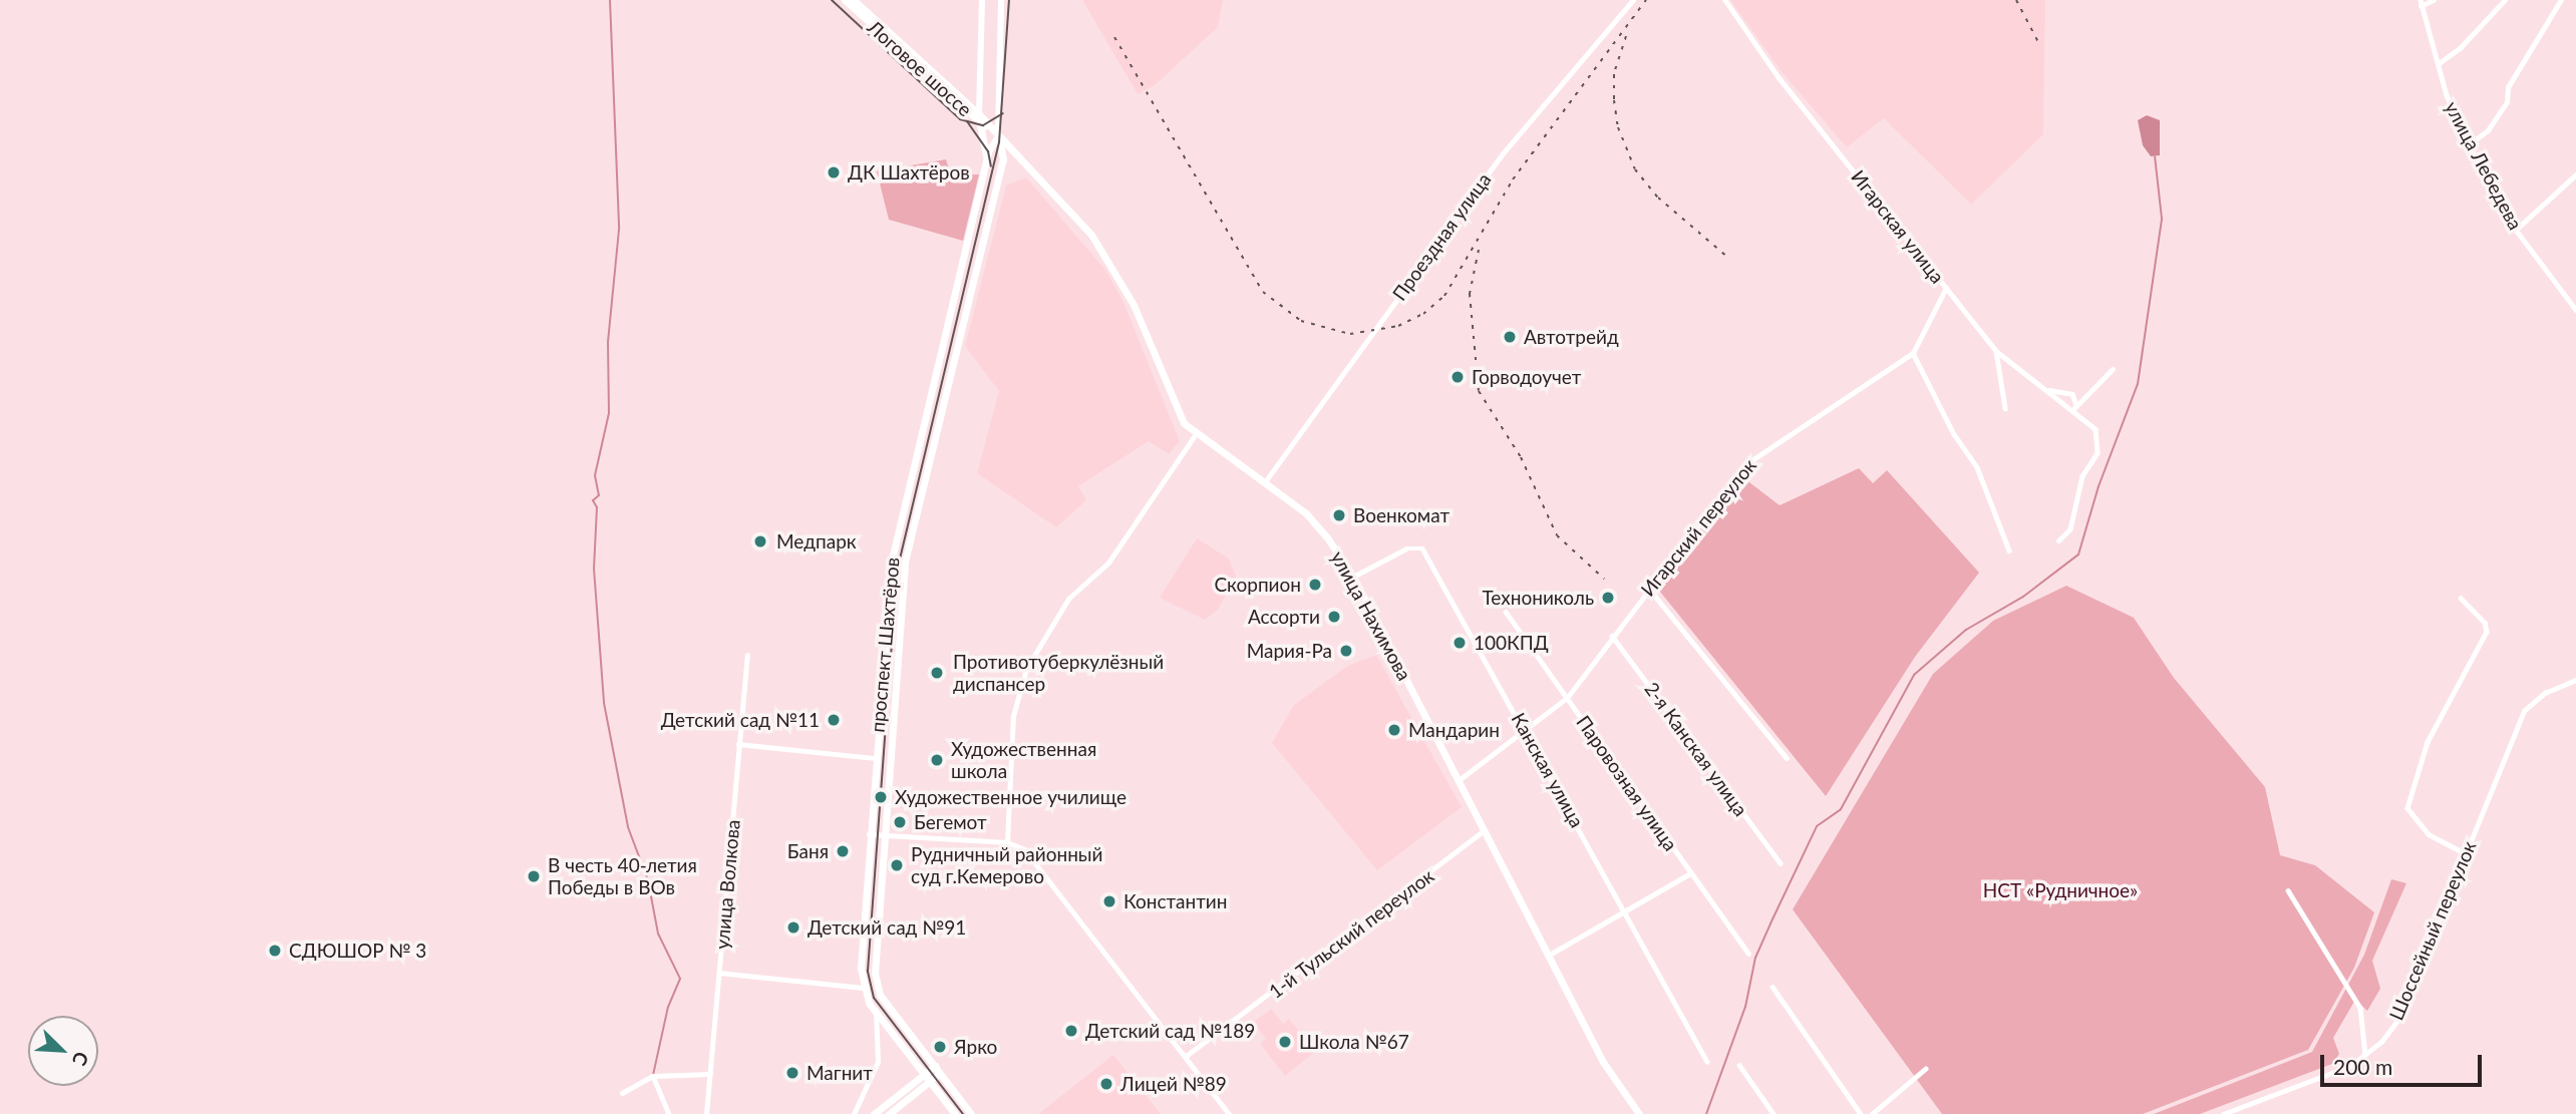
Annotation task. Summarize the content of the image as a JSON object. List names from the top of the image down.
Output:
{
  "streets": {
    "main road": ["Логовое шоссе", "улица Нахимова", "проспект Шахтёров"],
    "street": [
      "улица Лебедева",
      "Игарская улица",
      "Проездная улица",
      "Игарский переулок",
      "2-я Канская улица",
      "Канская улица",
      "Паровозная улица",
      "улица Волкова",
      "Шоссейный переулок",
      "1-й Тульский переулок"
    ]
  },
  "crossings": [
    ["Логовое шоссе", "улица Нахимова"],
    ["Логовое шоссе", "проспект Шахтёров"],
    ["Игарская улица", "Игарский переулок"],
    ["Проездная улица", "улица Нахимова"],
    ["Игарский переулок", "улица Нахимова"],
    ["Игарский переулок", "2-я Канская улица"],
    ["Игарский переулок", "Канская улица"],
    ["Игарский переулок", "Паровозная улица"],
    ["улица Нахимова", "проспект Шахтёров"],
    ["улица Нахимова", "Канская улица"],
    ["улица Нахимова", "1-й Тульский переулок"]
  ],
  "parks": ["НСТ «Рудничное»"],
  "places": [
    "ДК Шахтёров",
    "Автотрейд",
    "Горводоучет",
    "Военкомат",
    "Медпарк",
    "Скорпион",
    "Технониколь",
    "Ассорти",
    "100КПД",
    "Мария-Ра",
    "Противотуберкулёзный диспансер",
    "Детский сад №11",
    "Мандарин",
    "Художественная школа",
    "Художественное училище",
    "Бегемот",
    "Баня",
    "Рудничный районный суд г.Кемерово",
    "В честь 40-летия Победы в ВОв",
    "Константин",
    "Детский сад №91",
    "СДЮШОР № 3",
    "Детский сад №189",
    "Школа №67",
    "Ярко",
    "Магнит",
    "Лицей №89"
  ],
  "scale_bar": "200 m",
  "north": "bottom right"
}
